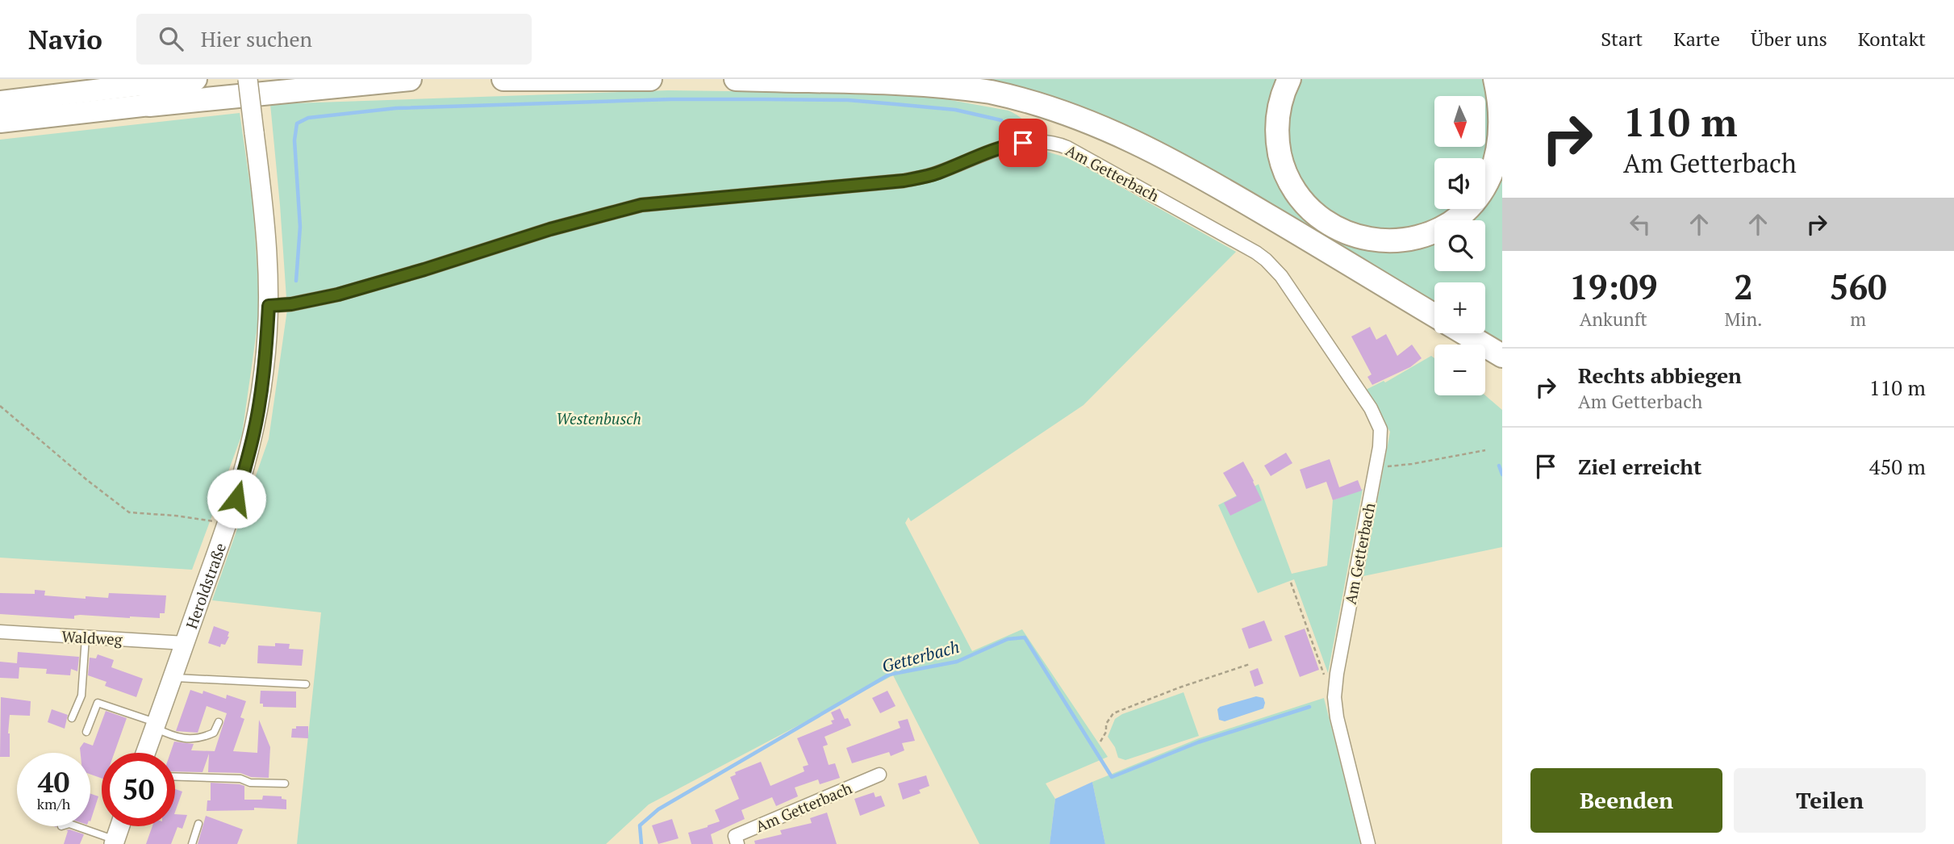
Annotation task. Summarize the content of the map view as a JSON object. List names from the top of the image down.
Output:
{
  "streets": {
    "main road": ["Heroldstraße"],
    "street": ["Am Getterbach", "Waldweg"]
  },
  "crossings": [
    ["Am Getterbach", "Heroldstraße"],
    ["Heroldstraße", "Waldweg"]
  ],
  "water": ["Getterbach"],
  "parks": ["Westenbusch"],
  "north": "bottom",
  "page": {
    "header": "Navio",
    "search": "Hier suchen",
    "nav": [
      "Start",
      "Karte",
      "Über uns",
      "Kontakt"
    ],
    "turn": ["110 m", "Am Getterbach"],
    "map_buttons": ["+", "−"],
    "eta": [
      "19:09",
      "Ankunft",
      "2",
      "Min.",
      "560",
      "m"
    ],
    "list": [
      {
        "name": "Rechts abbiegen",
        "note": "Am Getterbach",
        "value": "110 m"
      },
      {
        "name": "Ziel erreicht",
        "value": "450 m"
      }
    ],
    "speed": "40 km/h",
    "limit": "50",
    "buttons": ["Beenden", "Teilen"]
  }
}
